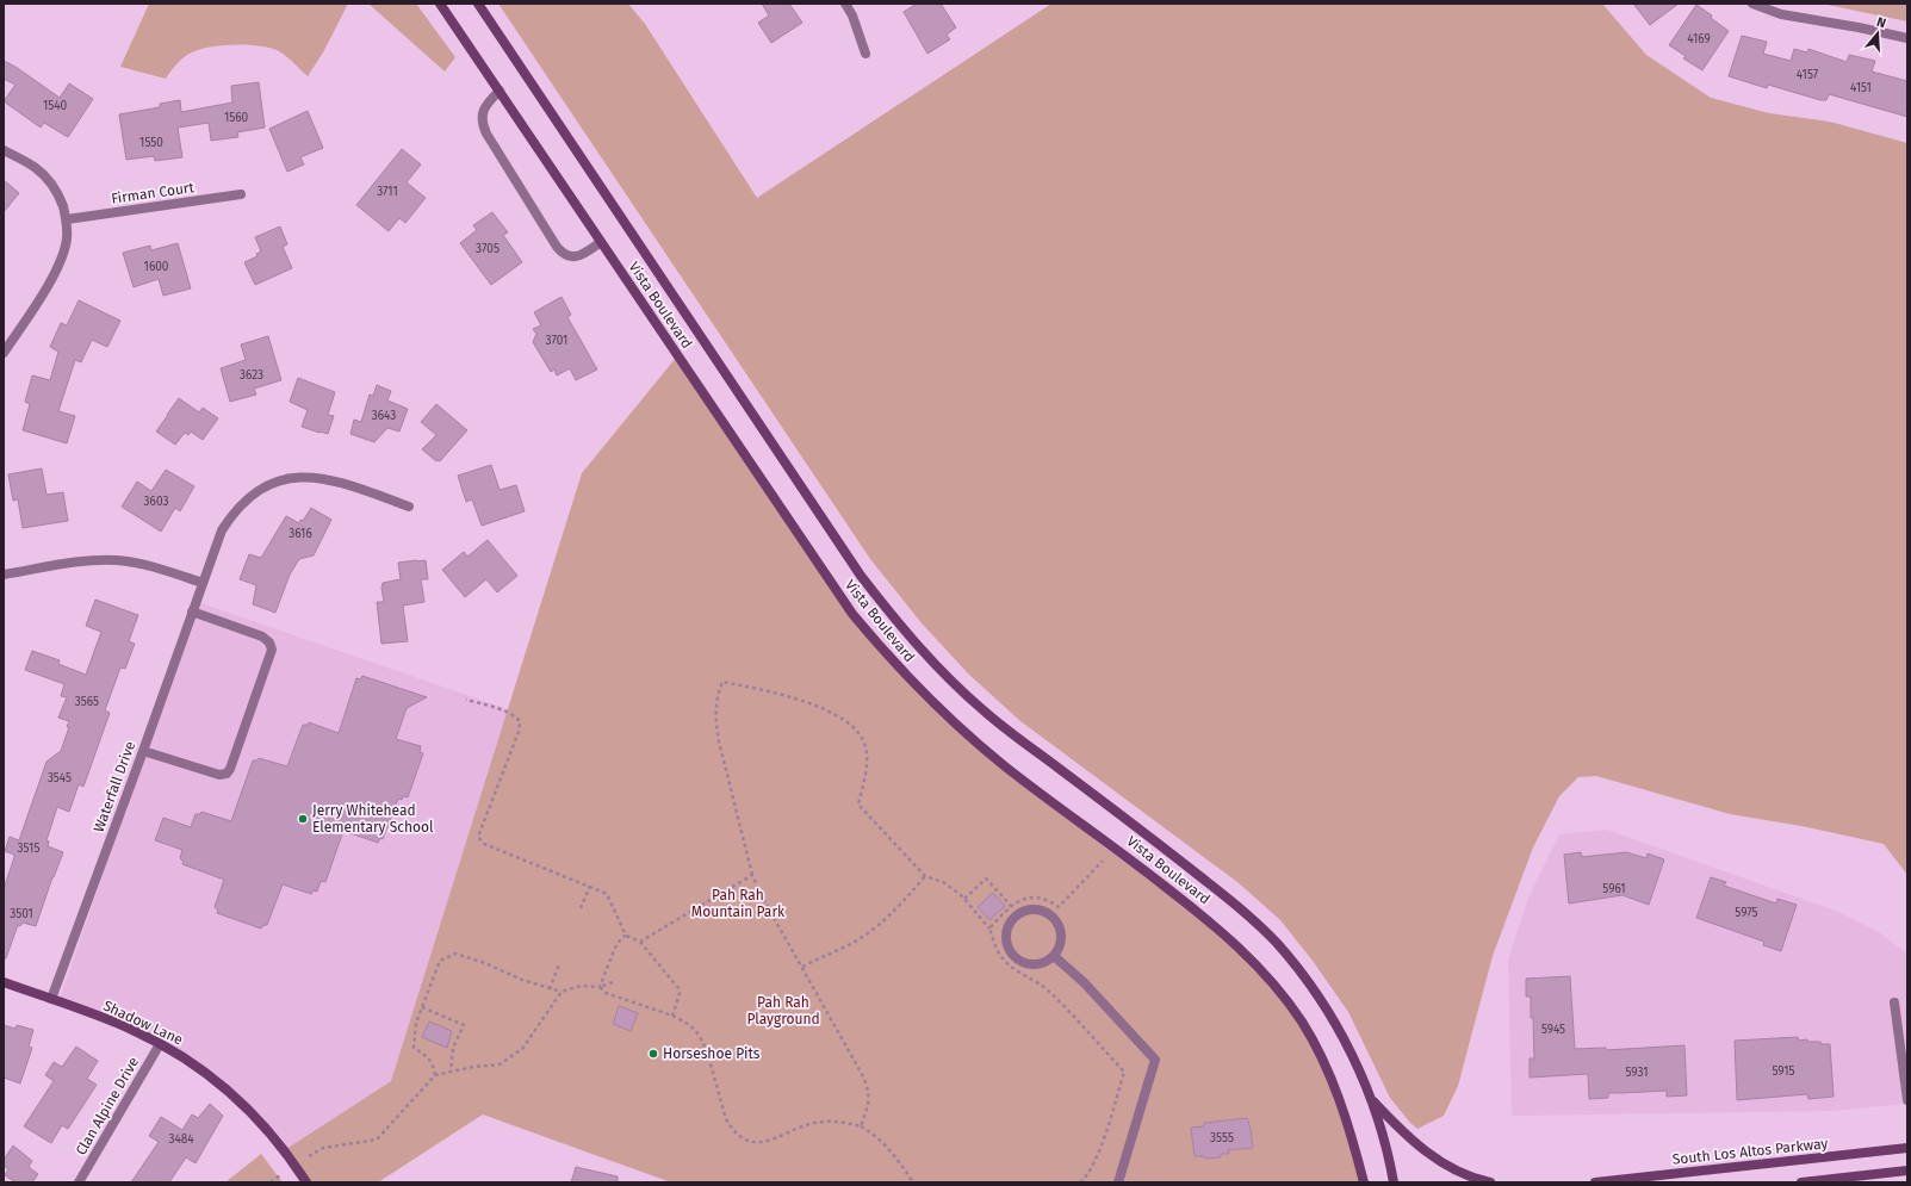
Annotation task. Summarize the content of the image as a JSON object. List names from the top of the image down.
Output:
{
  "streets": {
    "main road": ["Vista Boulevard", "Shadow Lane", "South Los Altos Parkway"],
    "street": ["Firman Court", "Waterfall Drive", "Clan Alpine Drive"]
  },
  "crossings": [
    ["Waterfall Drive", "Shadow Lane"],
    ["Shadow Lane", "Clan Alpine Drive"]
  ],
  "parks": ["Pah Rah Mountain Park", "Pah Rah Playground"],
  "places": ["Jerry Whitehead Elementary School", "Horseshoe Pits"],
  "house_numbers": [
    "4169",
    "4157",
    "4151",
    "1540",
    "1560",
    "1550",
    "3711",
    "3705",
    "1600",
    "3701",
    "3623",
    "3643",
    "3603",
    "3616",
    "3565",
    "3545",
    "3515",
    "5961",
    "5975",
    "3501",
    "5945",
    "5915",
    "5931",
    "3555",
    "3484"
  ],
  "north": "top"
}
